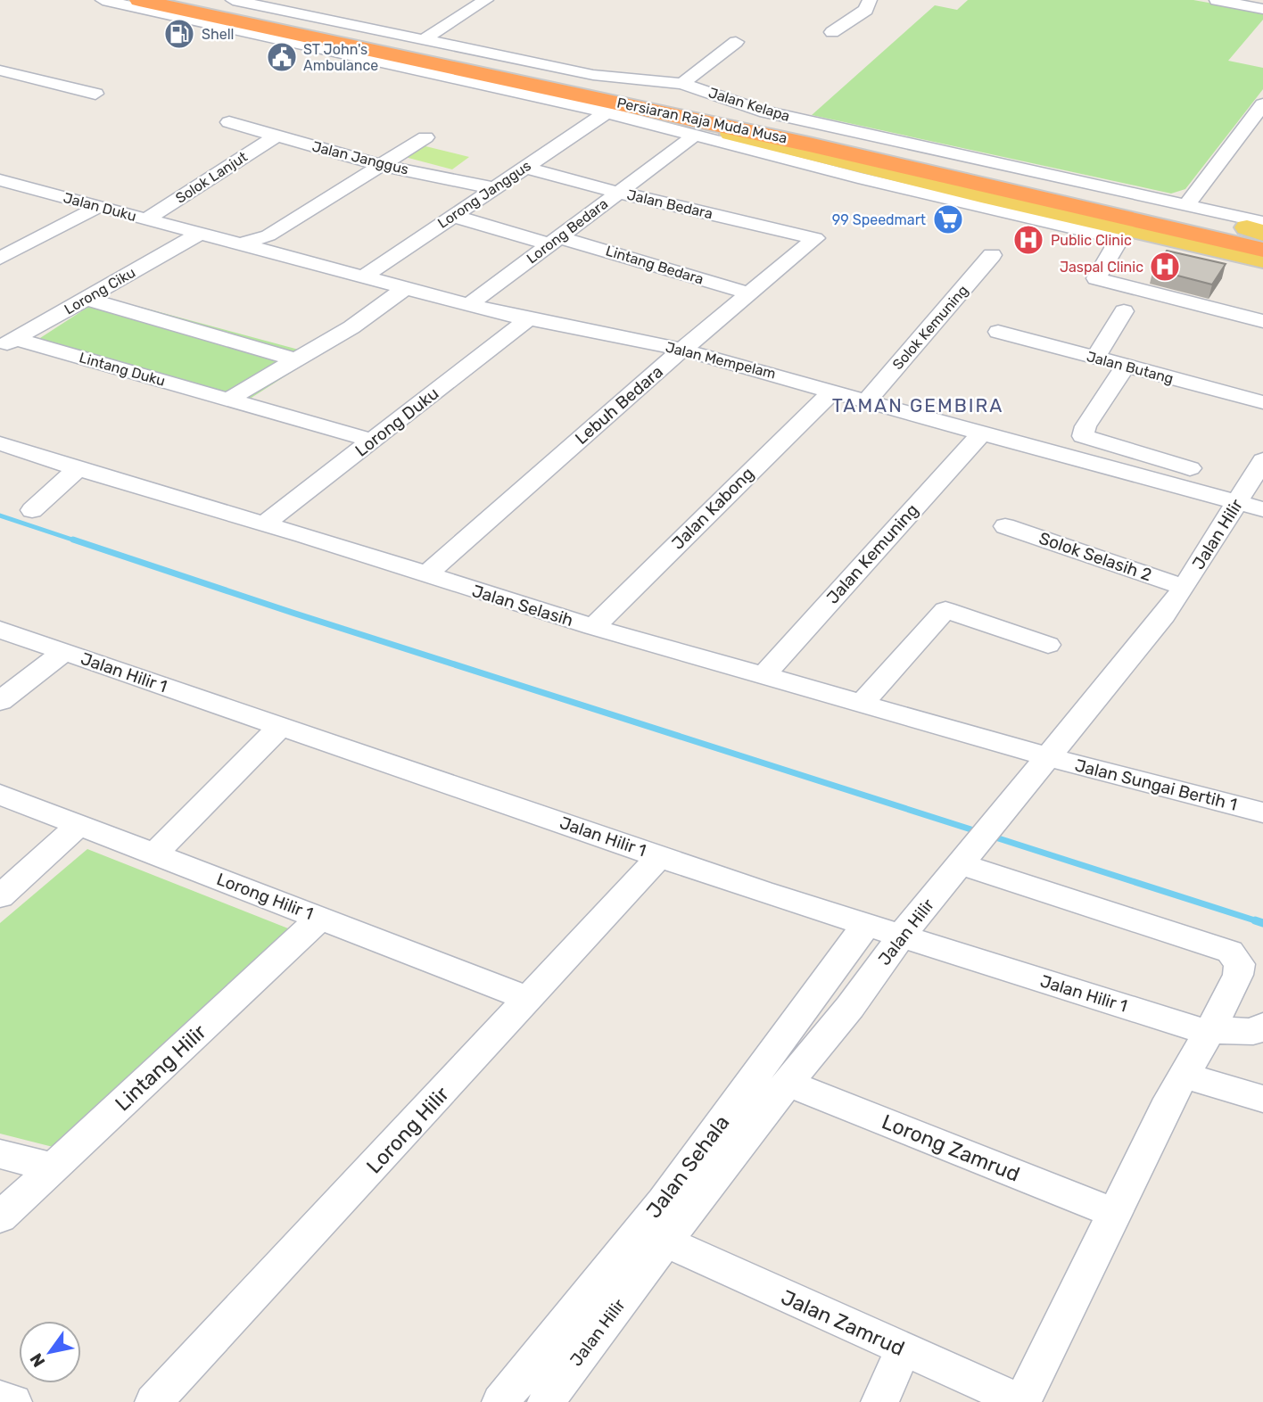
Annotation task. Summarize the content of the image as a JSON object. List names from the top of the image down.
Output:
{
  "streets": {
    "highway": ["Persiaran Raja Muda Musa"],
    "street": [
      "Jalan Kelapa",
      "Jalan Janggus",
      "Solok Lanjut",
      "Lorong Janggus",
      "Jalan Bedara",
      "Jalan Duku",
      "Lorong Bedara",
      "Lintang Bedara",
      "Lorong Ciku",
      "Solok Kemuning",
      "Jalan Mempelam",
      "Jalan Butang",
      "Lintang Duku",
      "Lebuh Bedara",
      "Lorong Duku",
      "Jalan Kabong",
      "Jalan Hilir",
      "Jalan Kemuning",
      "Solok Selasih 2",
      "Jalan Selasih",
      "Jalan Hilir 1",
      "Jalan Sungai Bertih 1",
      "Lorong Hilir 1",
      "Lintang Hilir",
      "Lorong Hilir",
      "Lorong Zamrud",
      "Jalan Sehala",
      "Jalan Zamrud"
    ]
  },
  "crossings": [
    ["Jalan Kelapa", "Persiaran Raja Muda Musa"],
    ["Jalan Janggus", "Solok Lanjut"],
    ["Jalan Janggus", "Lorong Janggus"],
    ["Solok Lanjut", "Jalan Duku"],
    ["Lorong Janggus", "Jalan Bedara"],
    ["Lorong Janggus", "Lintang Bedara"],
    ["Lorong Janggus", "Jalan Mempelam"],
    ["Jalan Bedara", "Lorong Bedara"],
    ["Jalan Bedara", "Lebuh Bedara"],
    ["Jalan Duku", "Lorong Ciku"],
    ["Jalan Duku", "Jalan Mempelam"],
    ["Lorong Bedara", "Lintang Bedara"],
    ["Lorong Bedara", "Jalan Mempelam"],
    ["Lintang Bedara", "Lebuh Bedara"],
    ["Lorong Ciku", "Jalan Mempelam"],
    ["Lorong Ciku", "Lintang Duku"],
    ["Solok Kemuning", "Jalan Mempelam"],
    ["Jalan Mempelam", "Lebuh Bedara"],
    ["Jalan Mempelam", "Lorong Duku"],
    ["Jalan Mempelam", "Jalan Kabong"],
    ["Jalan Mempelam", "Jalan Hilir"],
    ["Jalan Mempelam", "Jalan Kemuning"],
    ["Lintang Duku", "Lorong Duku"],
    ["Lebuh Bedara", "Jalan Selasih"],
    ["Lorong Duku", "Jalan Selasih"],
    ["Jalan Kabong", "Jalan Selasih"],
    ["Jalan Hilir", "Solok Selasih 2"],
    ["Jalan Hilir", "Jalan Selasih"],
    ["Jalan Hilir", "Jalan Hilir 1"],
    ["Jalan Hilir", "Jalan Sungai Bertih 1"],
    ["Jalan Hilir", "Lorong Zamrud"],
    ["Jalan Hilir", "Jalan Zamrud"],
    ["Jalan Kemuning", "Jalan Selasih"],
    ["Jalan Selasih", "Jalan Sungai Bertih 1"],
    ["Jalan Hilir 1", "Lorong Hilir"],
    ["Jalan Hilir 1", "Jalan Sehala"],
    ["Lorong Hilir 1", "Lintang Hilir"],
    ["Lorong Hilir 1", "Lorong Hilir"]
  ],
  "districts": ["TAMAN GEMBIRA"],
  "places": {
    "fuel station": ["Shell"],
    "public building": ["ST John's Ambulance"],
    "supermarket": ["99 Speedmart"],
    "hospital": ["Public Clinic", "Jaspal Clinic"]
  },
  "north": "bottom left"
}
